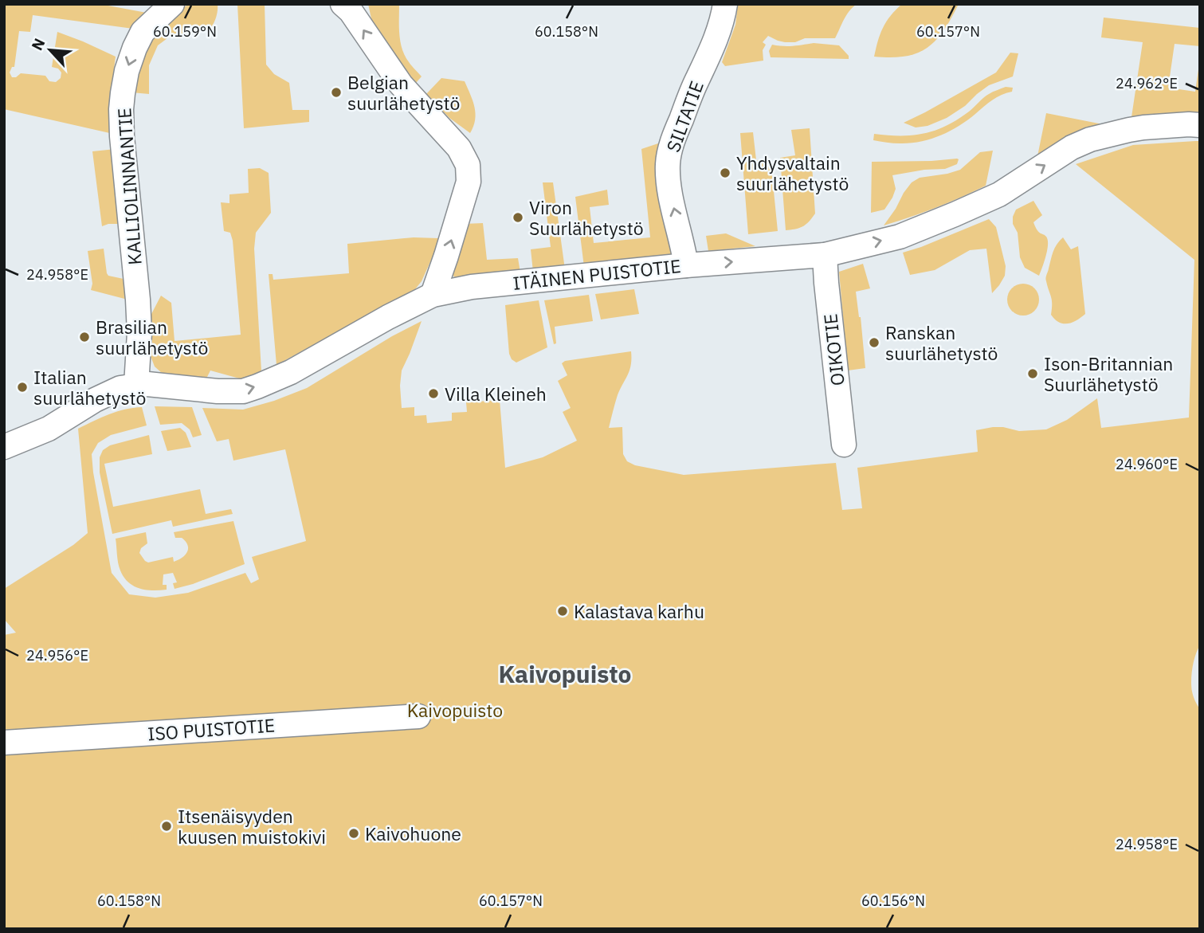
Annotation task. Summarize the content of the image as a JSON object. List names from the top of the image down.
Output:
{
  "streets": {
    "street": [
      "SILTATIE",
      "KALLIOLINNANTIE",
      "ITÄINEN PUISTOTIE",
      "OIKOTIE",
      "ISO PUISTOTIE"
    ]
  },
  "crossings": [
    ["SILTATIE", "ITÄINEN PUISTOTIE"],
    ["KALLIOLINNANTIE", "ITÄINEN PUISTOTIE"],
    ["ITÄINEN PUISTOTIE", "OIKOTIE"]
  ],
  "one_way": ["SILTATIE", "KALLIOLINNANTIE", "ITÄINEN PUISTOTIE"],
  "districts": ["Kaivopuisto"],
  "parks": ["Kaivopuisto"],
  "places": [
    "Belgian suurlähetystö",
    "Yhdysvaltain suurlähetystö",
    "Viron Suurlähetystö",
    "Brasilian suurlähetystö",
    "Ranskan suurlähetystö",
    "Ison-Britannian Suurlähetystö",
    "Italian suurlähetystö",
    "Villa Kleineh",
    "Kalastava karhu",
    "Itsenäisyyden kuusen muistokivi",
    "Kaivohuone"
  ],
  "north": "top left",
  "coordinates": [
    "60.159°N",
    "60.158°N",
    "60.157°N",
    "24.962°E",
    "24.958°E",
    "24.960°E",
    "24.956°E",
    "60.156°N"
  ]
}
